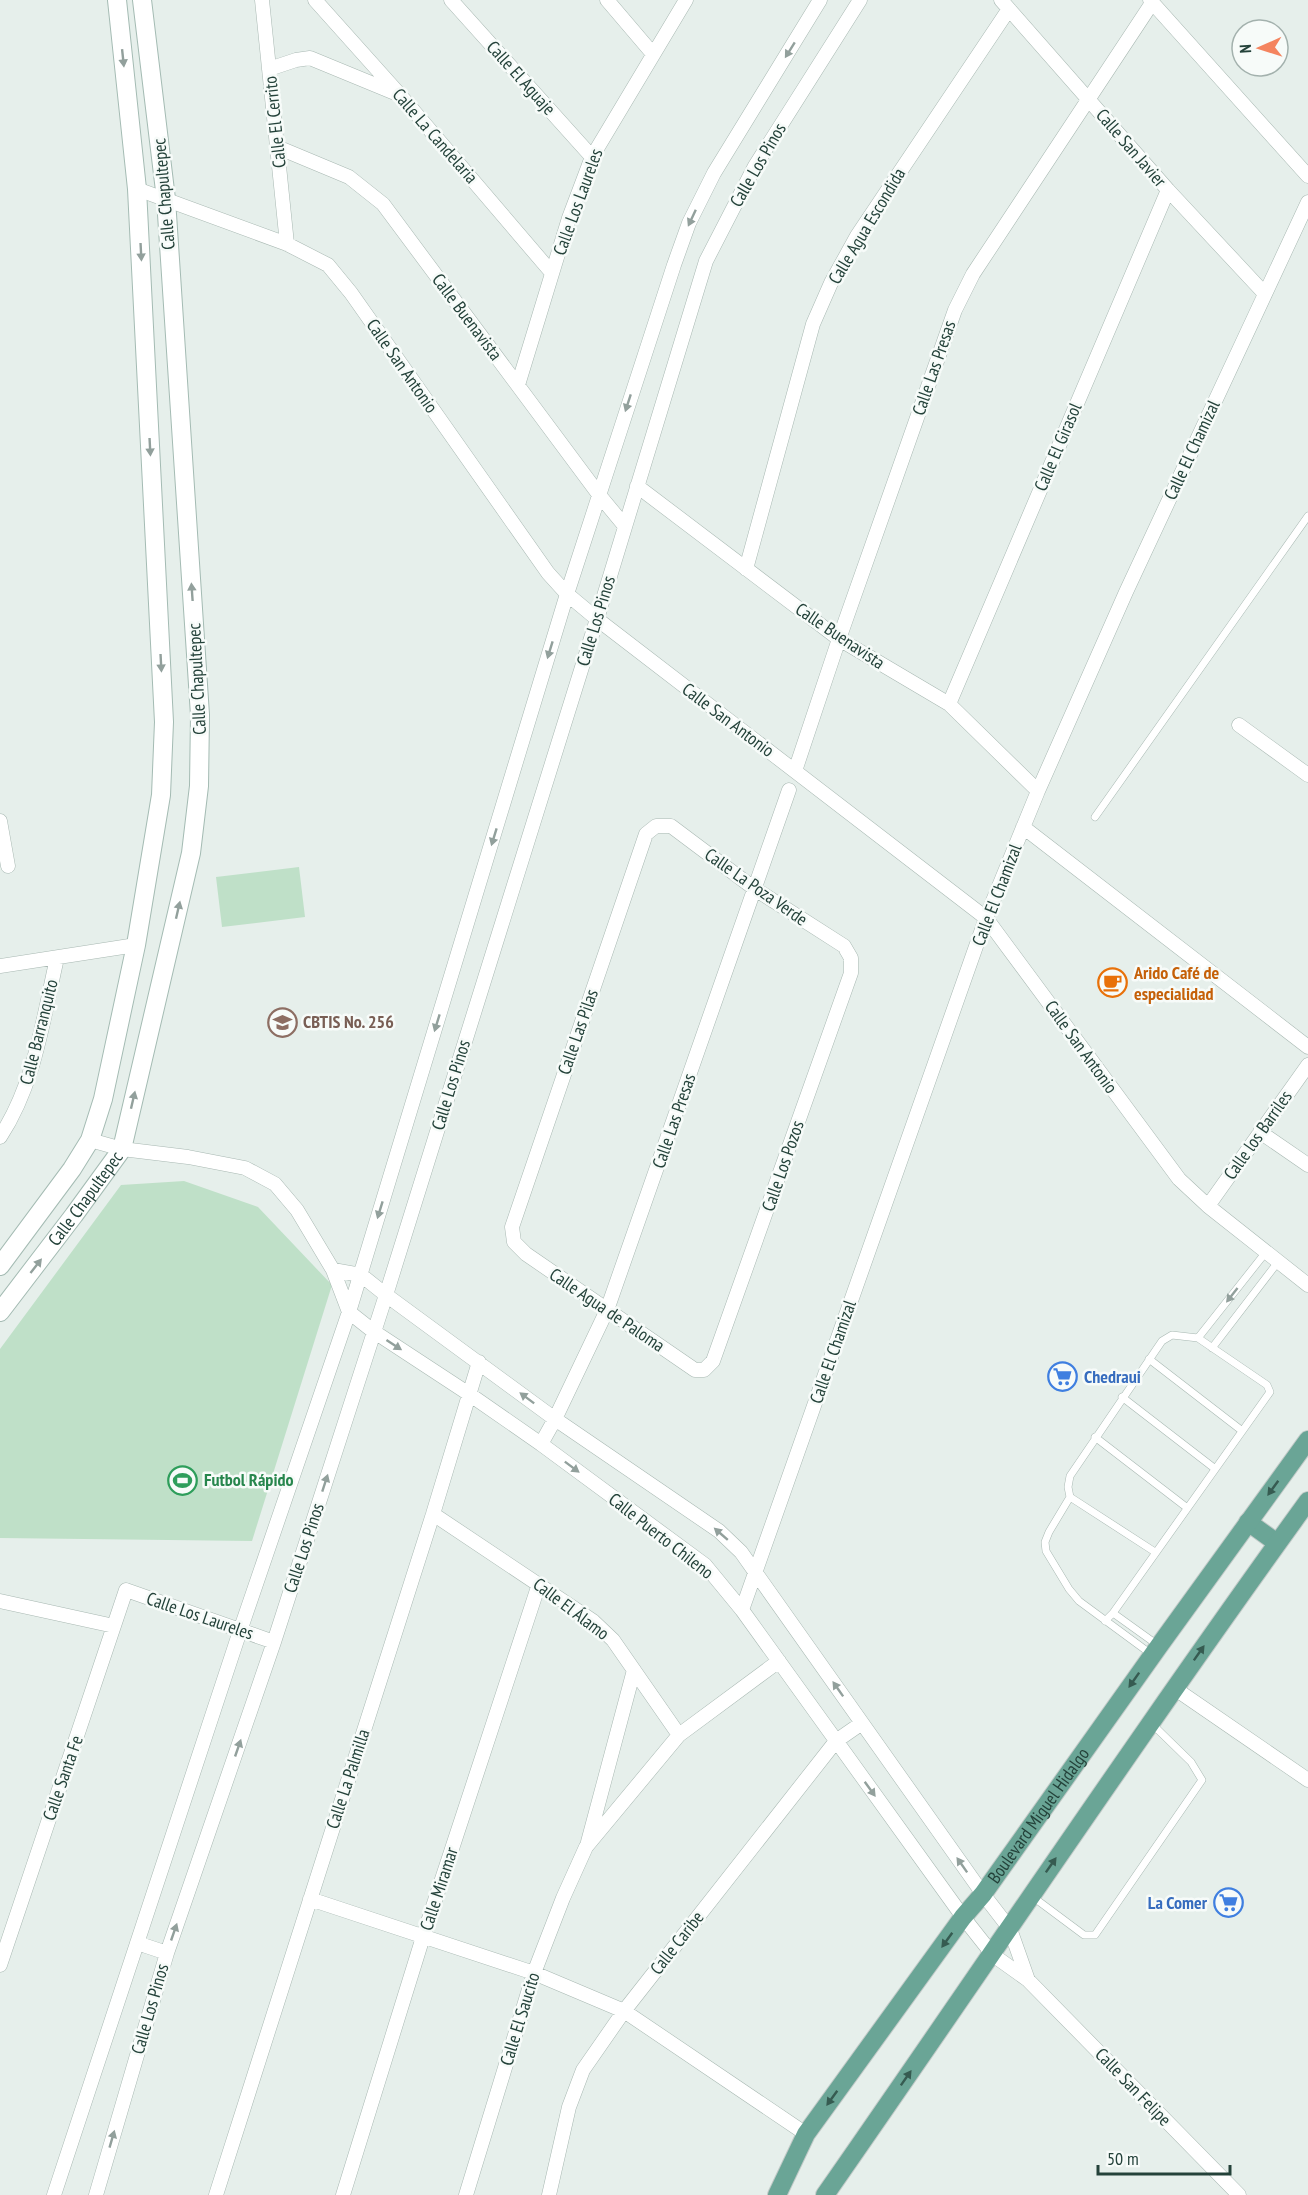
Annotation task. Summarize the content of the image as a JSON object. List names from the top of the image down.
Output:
{
  "streets": {
    "main road": ["Boulevard Miguel Hidalgo"],
    "street": [
      "Calle El Aguaje",
      "Calle El Cerrito",
      "Calle La Candelaria",
      "Calle San Javier",
      "Calle Los Pinos",
      "Calle Chapultepec",
      "Calle Los Laureles",
      "Calle Agua Escondida",
      "Calle Buenavista",
      "Calle San Antonio",
      "Calle Las Presas",
      "Calle El Girasol",
      "Calle El Chamizal",
      "Calle La Poza Verde",
      "Calle Barranquito",
      "Calle Las Pilas",
      "Calle los Barriles",
      "Calle Los Pozos",
      "Calle Agua de Paloma",
      "Calle Puerto Chileno",
      "Calle El Álamo",
      "Calle Santa Fe",
      "Calle La Palmilla",
      "Calle Miramar",
      "Calle Caribe",
      "Calle El Saucito",
      "Calle San Felipe"
    ]
  },
  "crossings": [
    ["Calle El Aguaje", "Calle Los Laureles"],
    ["Calle El Cerrito", "Calle Buenavista"],
    ["Calle El Cerrito", "Calle San Antonio"],
    ["Calle La Candelaria", "Calle Los Laureles"],
    ["Calle San Javier", "Calle Agua Escondida"],
    ["Calle San Javier", "Calle Las Presas"],
    ["Calle San Javier", "Calle El Girasol"],
    ["Calle San Javier", "Calle El Chamizal"],
    ["Calle Los Pinos", "Calle Los Laureles"],
    ["Calle Los Pinos", "Calle Buenavista"],
    ["Calle Los Pinos", "Calle San Antonio"],
    ["Calle Los Pinos", "Calle Puerto Chileno"],
    ["Calle Chapultepec", "Calle San Antonio"],
    ["Calle Los Laureles", "Calle Buenavista"],
    ["Calle Los Laureles", "Calle Santa Fe"],
    ["Calle Agua Escondida", "Calle Buenavista"],
    ["Calle Buenavista", "Calle Las Presas"],
    ["Calle Buenavista", "Calle El Girasol"],
    ["Calle Buenavista", "Calle El Chamizal"],
    ["Calle San Antonio", "Calle Las Presas"],
    ["Calle San Antonio", "Calle El Chamizal"],
    ["Calle San Antonio", "Calle los Barriles"],
    ["Calle Las Presas", "Calle La Poza Verde"],
    ["Calle Las Presas", "Calle Agua de Paloma"],
    ["Calle Las Presas", "Calle Puerto Chileno"],
    ["Calle El Chamizal", "Calle Puerto Chileno"],
    ["Calle La Poza Verde", "Calle Las Pilas"],
    ["Calle La Poza Verde", "Calle Los Pozos"],
    ["Calle Las Pilas", "Calle Agua de Paloma"],
    ["Calle Los Pozos", "Calle Agua de Paloma"],
    ["Calle Puerto Chileno", "Calle La Palmilla"],
    ["Calle Puerto Chileno", "Boulevard Miguel Hidalgo"],
    ["Calle Puerto Chileno", "Calle Caribe"],
    ["Calle Puerto Chileno", "Calle El Saucito"],
    ["Calle Puerto Chileno", "Calle San Felipe"],
    ["Calle El Álamo", "Calle La Palmilla"],
    ["Calle El Álamo", "Calle Miramar"],
    ["Calle El Álamo", "Calle El Saucito"],
    ["Boulevard Miguel Hidalgo", "Calle San Felipe"]
  ],
  "places": {
    "cafe": ["Arido Café de especialidad"],
    "school or university": ["CBTIS No. 256"],
    "supermarket": ["Chedraui", "La Comer"],
    "sports": ["Futbol Rápido"]
  },
  "scale_bar": "50 m",
  "north": "left"
}
